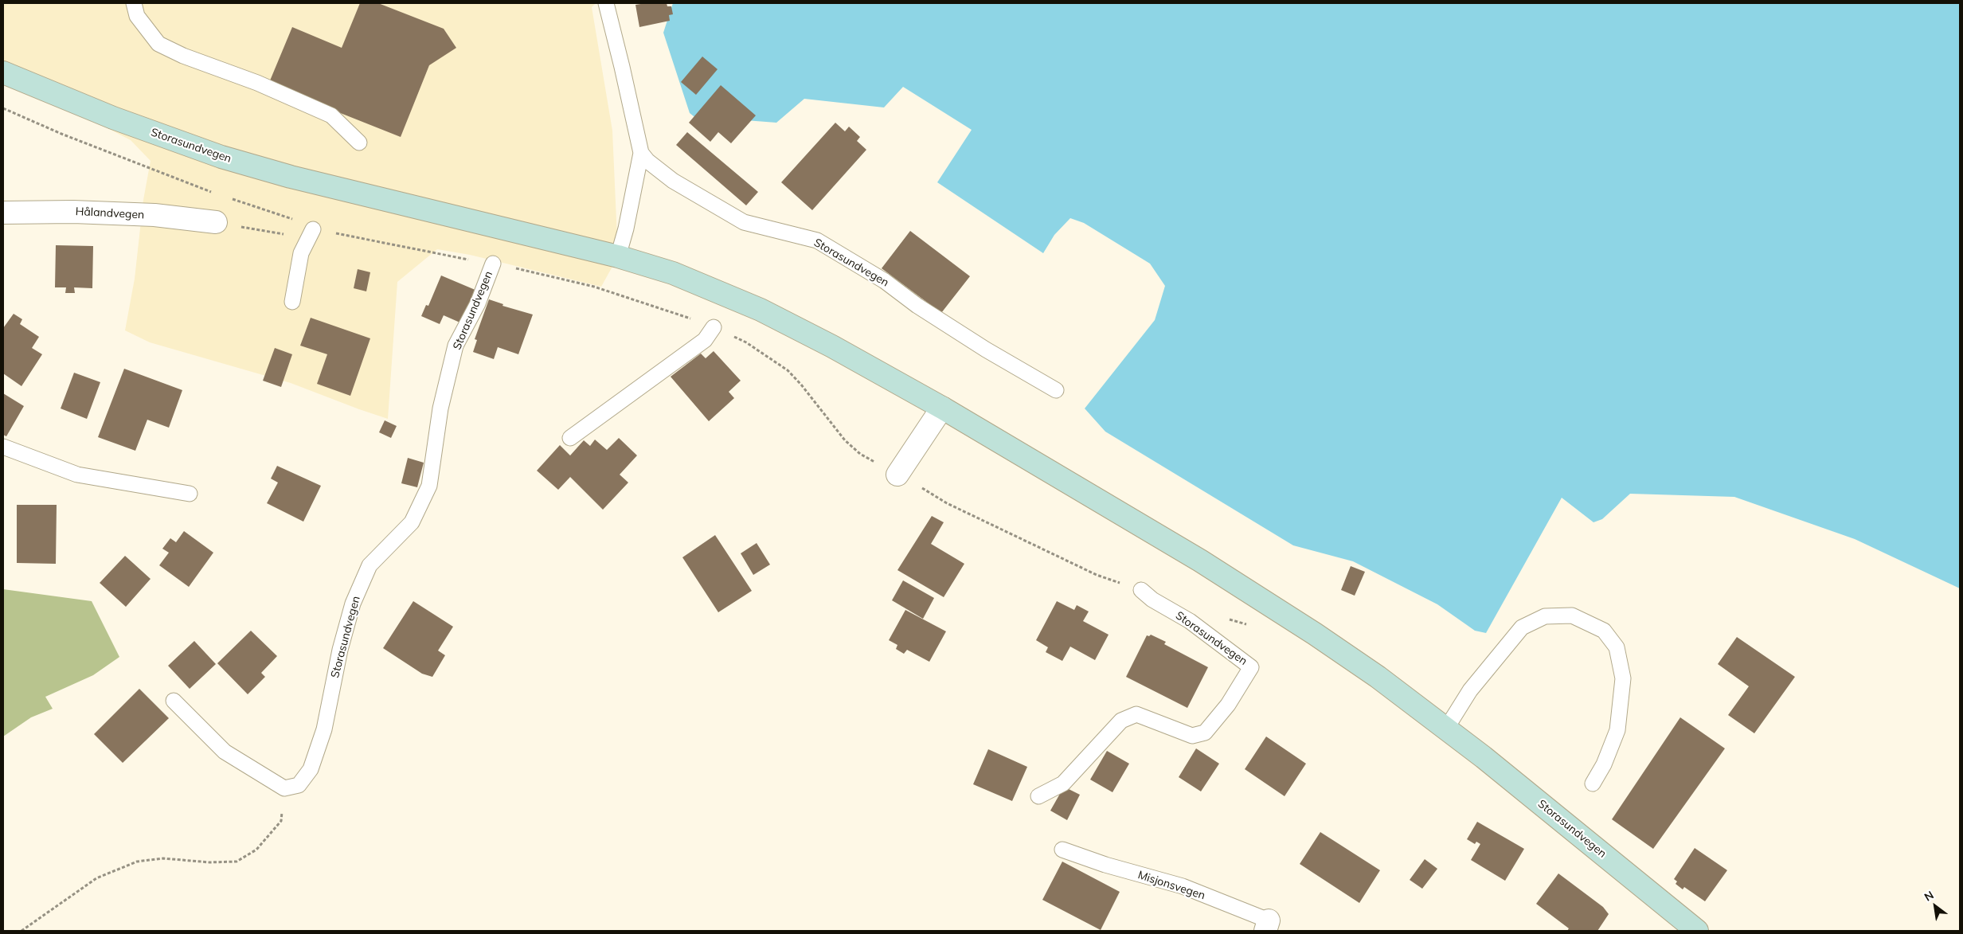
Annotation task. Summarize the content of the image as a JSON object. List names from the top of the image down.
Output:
{
  "streets": {
    "main road": ["Storasundvegen"],
    "street": ["Hålandvegen"],
    "lane": ["Misjonsvegen"]
  },
  "north": "top left"
}
